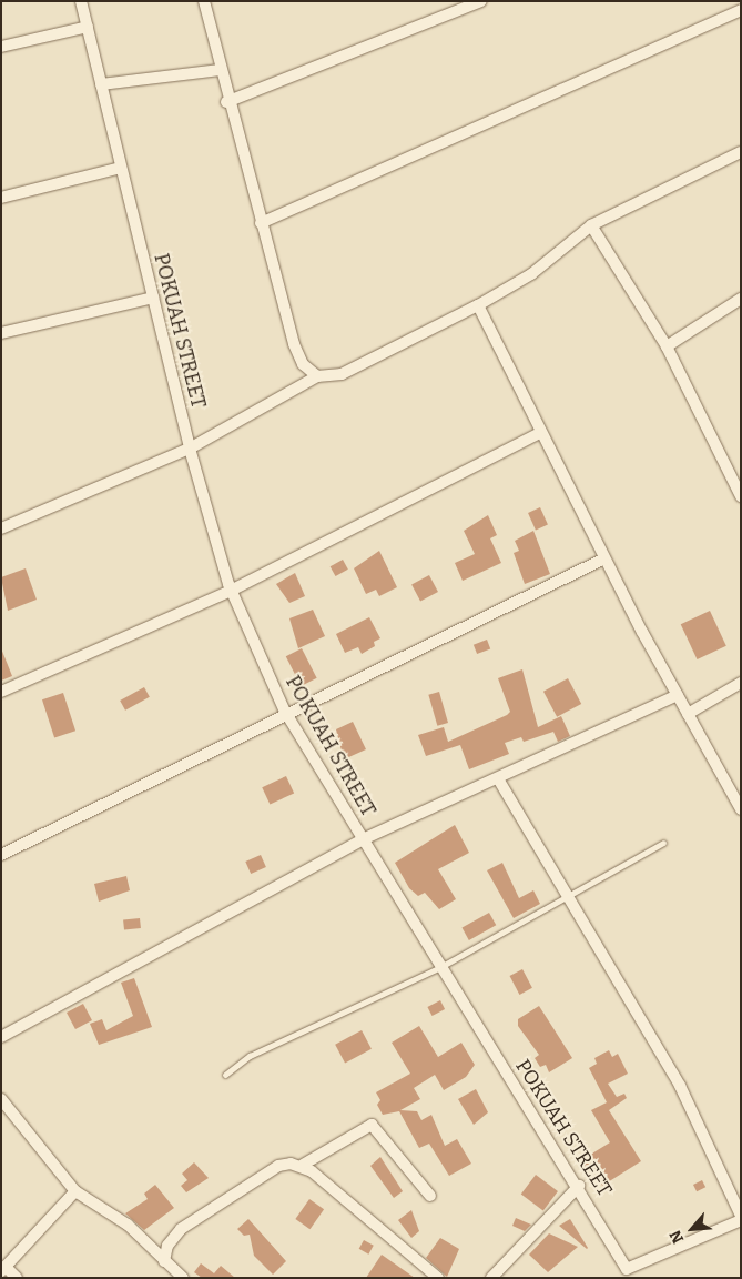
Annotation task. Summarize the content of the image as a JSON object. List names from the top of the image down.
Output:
{
  "streets": {
    "street": ["POKUAH STREET"]
  },
  "north": "bottom left"
}
